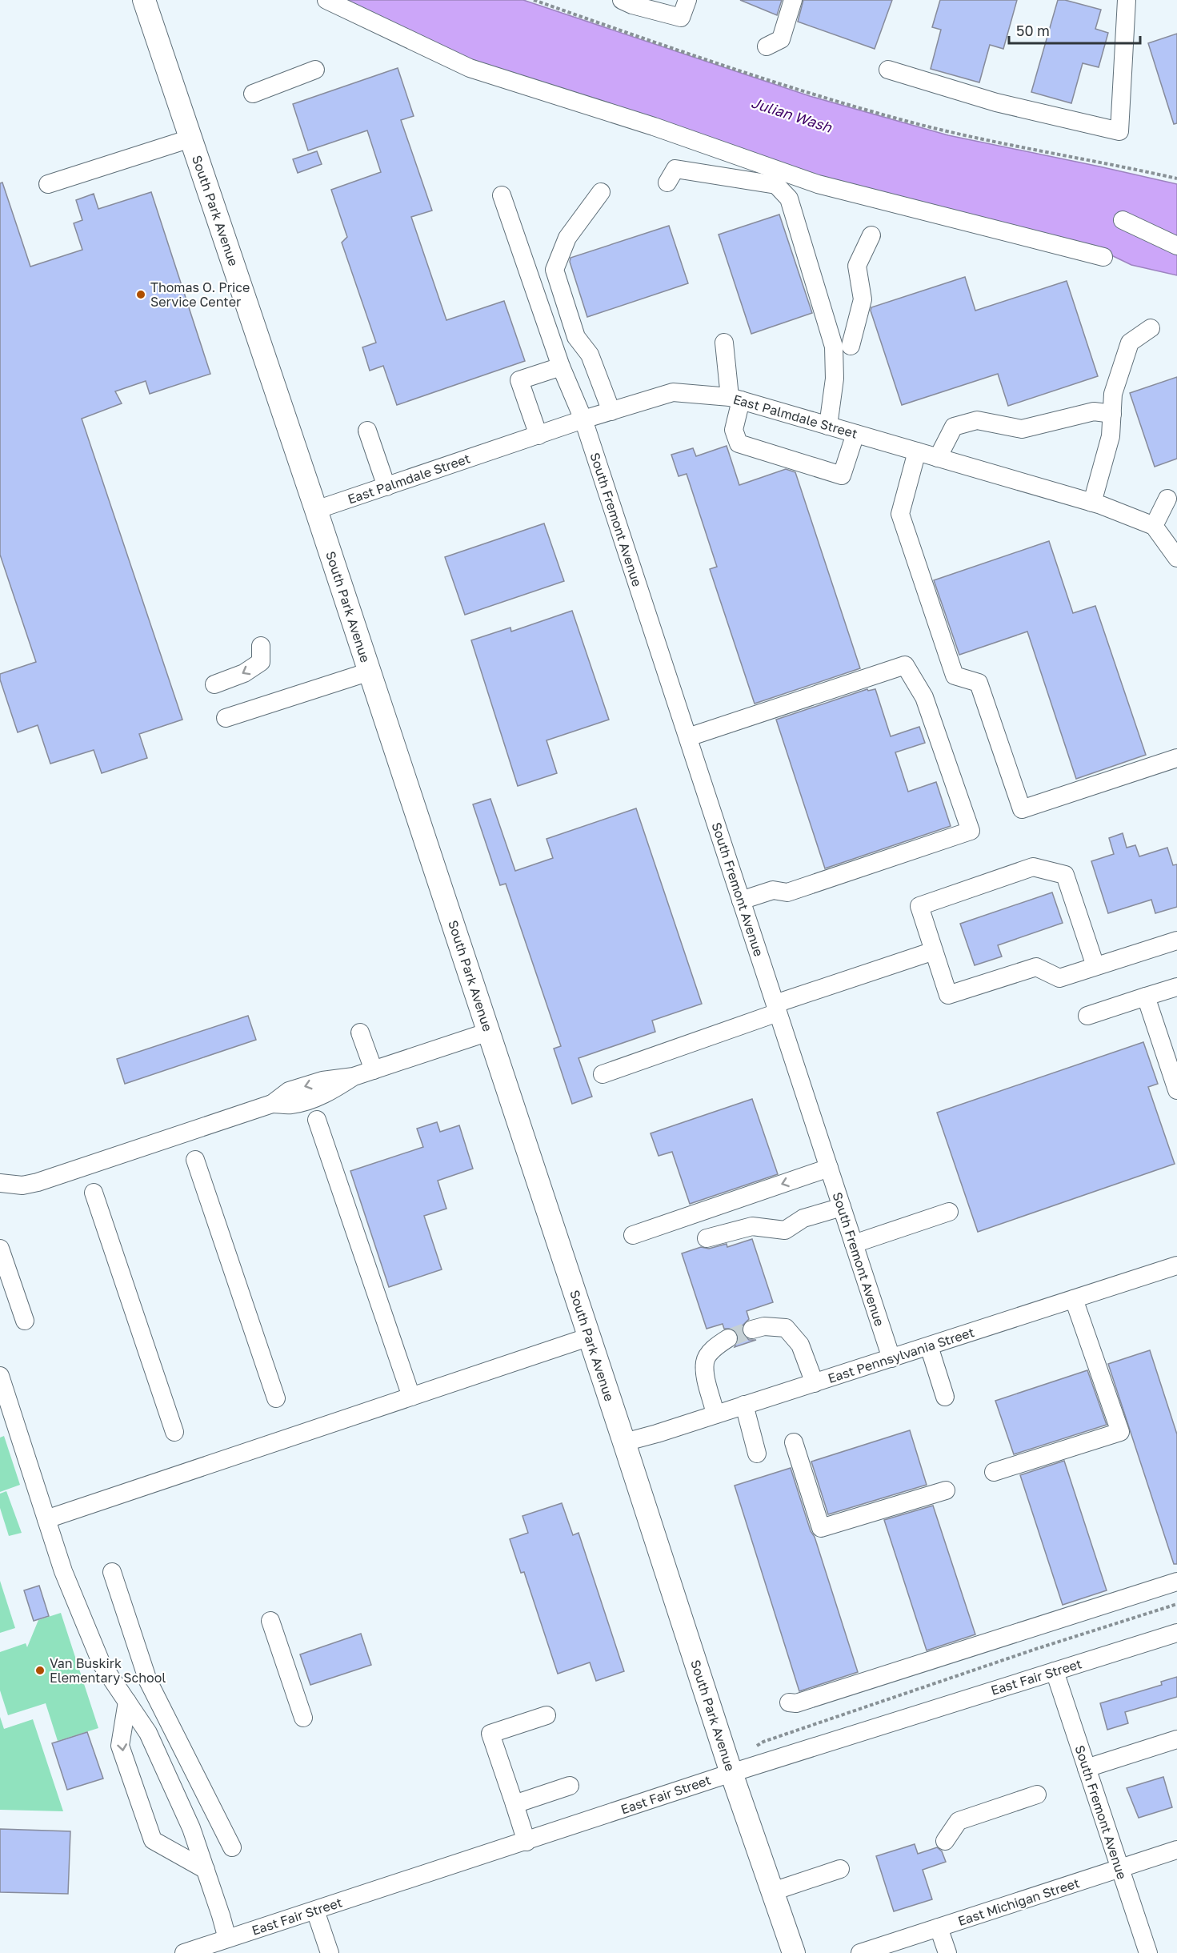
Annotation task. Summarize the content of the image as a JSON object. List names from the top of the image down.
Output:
{
  "streets": {
    "main road": ["South Park Avenue"],
    "street": [
      "East Palmdale Street",
      "South Fremont Avenue",
      "East Pennsylvania Street",
      "East Fair Street",
      "East Michigan Street"
    ]
  },
  "crossings": [
    ["South Park Avenue", "East Palmdale Street"],
    ["South Park Avenue", "East Pennsylvania Street"],
    ["South Park Avenue", "East Fair Street"],
    ["East Palmdale Street", "South Fremont Avenue"],
    ["South Fremont Avenue", "East Pennsylvania Street"],
    ["South Fremont Avenue", "East Fair Street"],
    ["South Fremont Avenue", "East Michigan Street"]
  ],
  "water": ["Julian Wash"],
  "places": ["Thomas O. Price Service Center", "Van Buskirk Elementary School"],
  "scale_bar": "50 m"
}
